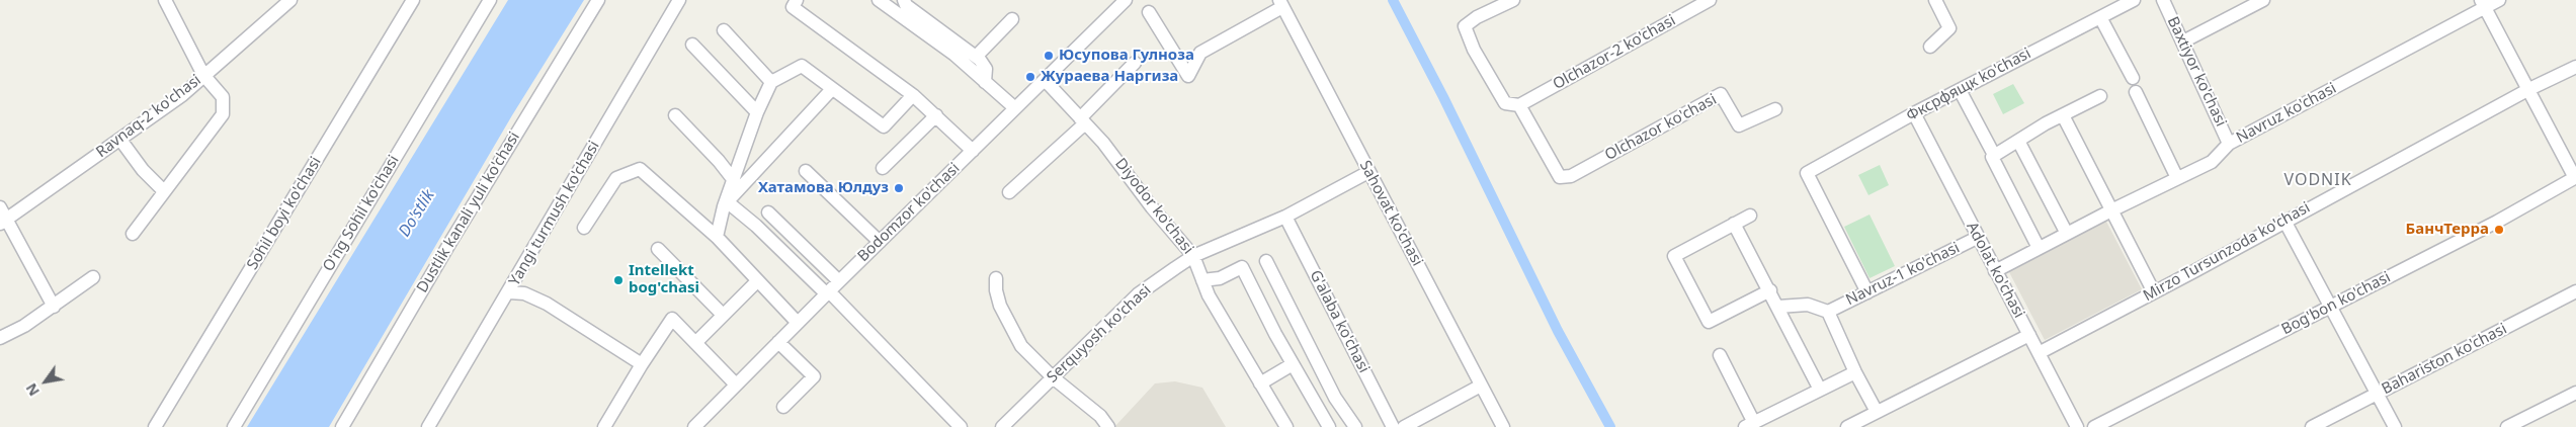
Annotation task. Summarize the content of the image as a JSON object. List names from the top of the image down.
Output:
{
  "streets": {
    "street": [
      "Olchazor-2 ko'chasi",
      "Baxtiyor ko'chasi",
      "Фксрфящк ko'chasi",
      "Navruz ko'chasi",
      "Ravnaq-2 ko'chasi",
      "Olchazor ko'chasi",
      "Diyodor ko'chasi",
      "Dustlik kanali yuli ko'chasi",
      "Bodomzor ko'chasi",
      "Sohil boyi ko'chasi",
      "O'ng Sohil ko'chasi",
      "Yangi turmush ko'chasi",
      "Sahovat ko'chasi",
      "Mirzo Tursunzoda ko'chasi",
      "Adolat ko'chasi",
      "Navruz-1 ko'chasi",
      "Bog'bon ko'chasi",
      "G'alaba ko'chasi",
      "Serquyosh ko'chasi",
      "Bahariston ko'chasi"
    ]
  },
  "crossings": [
    ["Olchazor-2 ko'chasi", "Olchazor ko'chasi"],
    ["Baxtiyor ko'chasi", "Navruz ko'chasi"],
    ["Фксрфящк ko'chasi", "Adolat ko'chasi"],
    ["Фксрфящк ko'chasi", "Navruz-1 ko'chasi"],
    ["Navruz ko'chasi", "Adolat ko'chasi"],
    ["Diyodor ko'chasi", "Bodomzor ko'chasi"],
    ["Diyodor ko'chasi", "Serquyosh ko'chasi"],
    ["Sahovat ko'chasi", "Serquyosh ko'chasi"],
    ["Mirzo Tursunzoda ko'chasi", "Adolat ko'chasi"],
    ["Adolat ko'chasi", "Navruz-1 ko'chasi"],
    ["G'alaba ko'chasi", "Serquyosh ko'chasi"]
  ],
  "districts": ["VODNIK"],
  "water": ["Do'stlik"],
  "places": [
    "Юсупова Гулноза",
    "Жураева Наргиза",
    "Хатамова Юлдуз",
    "БанчТерра",
    "Intellekt bog'chasi"
  ],
  "north": "bottom left"
}
